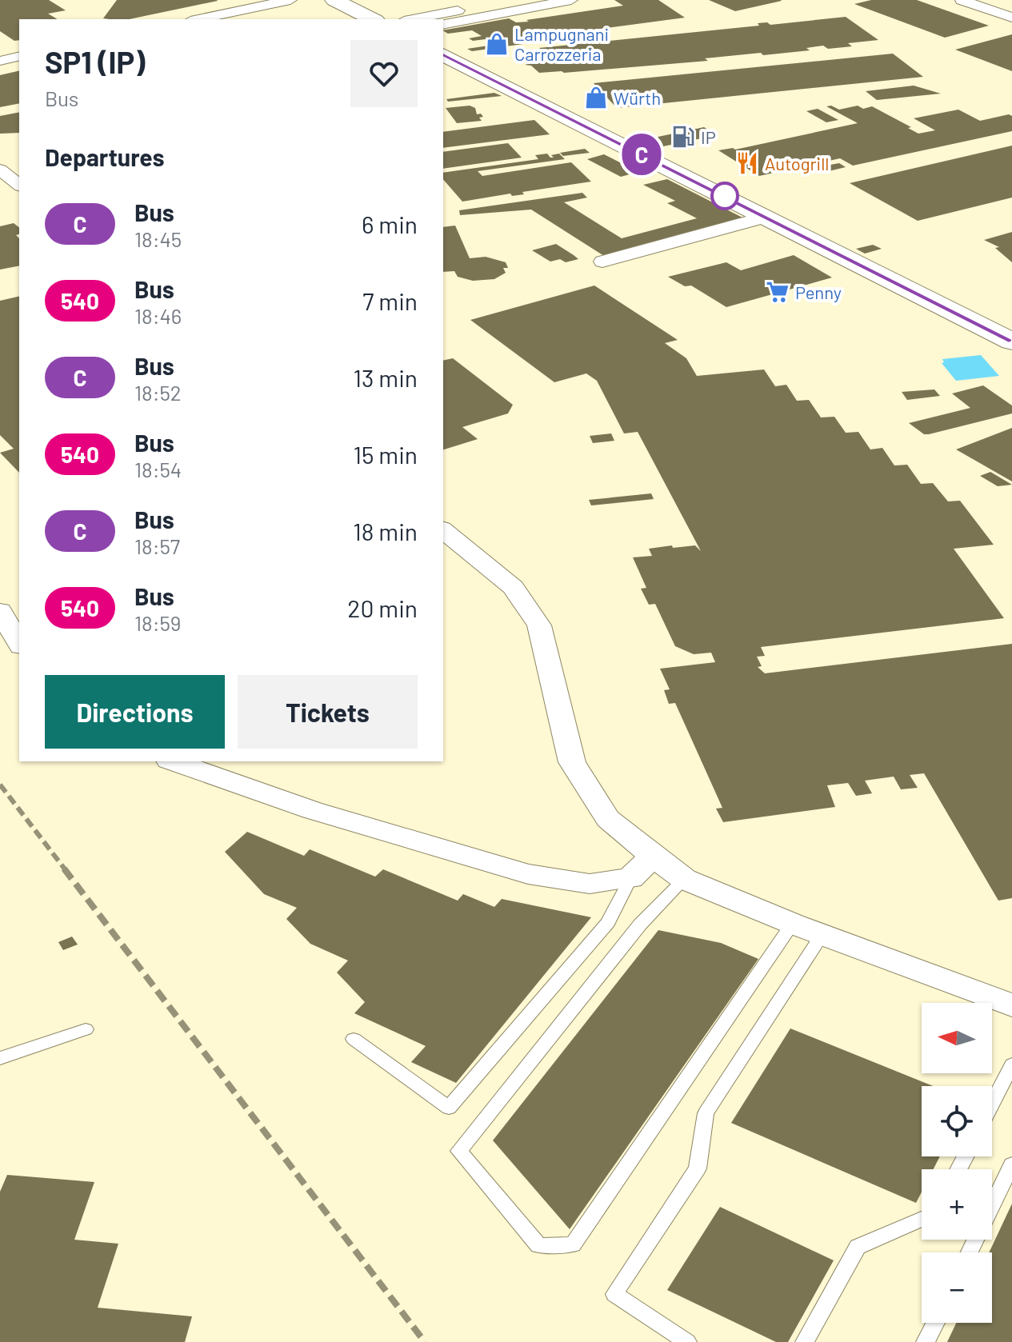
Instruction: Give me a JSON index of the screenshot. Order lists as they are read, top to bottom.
{
  "places": {
    "shop": ["Lampugnani Carrozzeria", "Würth"],
    "fuel station": ["IP"],
    "restaurant": ["Autogrill"],
    "supermarket": ["Penny"]
  },
  "lines": ["bus line C"],
  "north": "left",
  "page": {
    "on_map": "C",
    "heading": [
      ["SP1 (IP)", "Bus"],
      "Departures"
    ],
    "list": [
      {
        "mark": "C",
        "name": "Bus",
        "note": "18:45",
        "value": "6 min"
      },
      {
        "mark": "540",
        "name": "Bus",
        "note": "18:46",
        "value": "7 min"
      },
      {
        "mark": "C",
        "name": "Bus",
        "note": "18:52",
        "value": "13 min"
      },
      {
        "mark": "540",
        "name": "Bus",
        "note": "18:54",
        "value": "15 min"
      },
      {
        "mark": "C",
        "name": "Bus",
        "note": "18:57",
        "value": "18 min"
      },
      {
        "mark": "540",
        "name": "Bus",
        "note": "18:59",
        "value": "20 min"
      }
    ],
    "buttons": ["Directions", "Tickets"],
    "map_buttons": ["+", "−"]
  }
}
